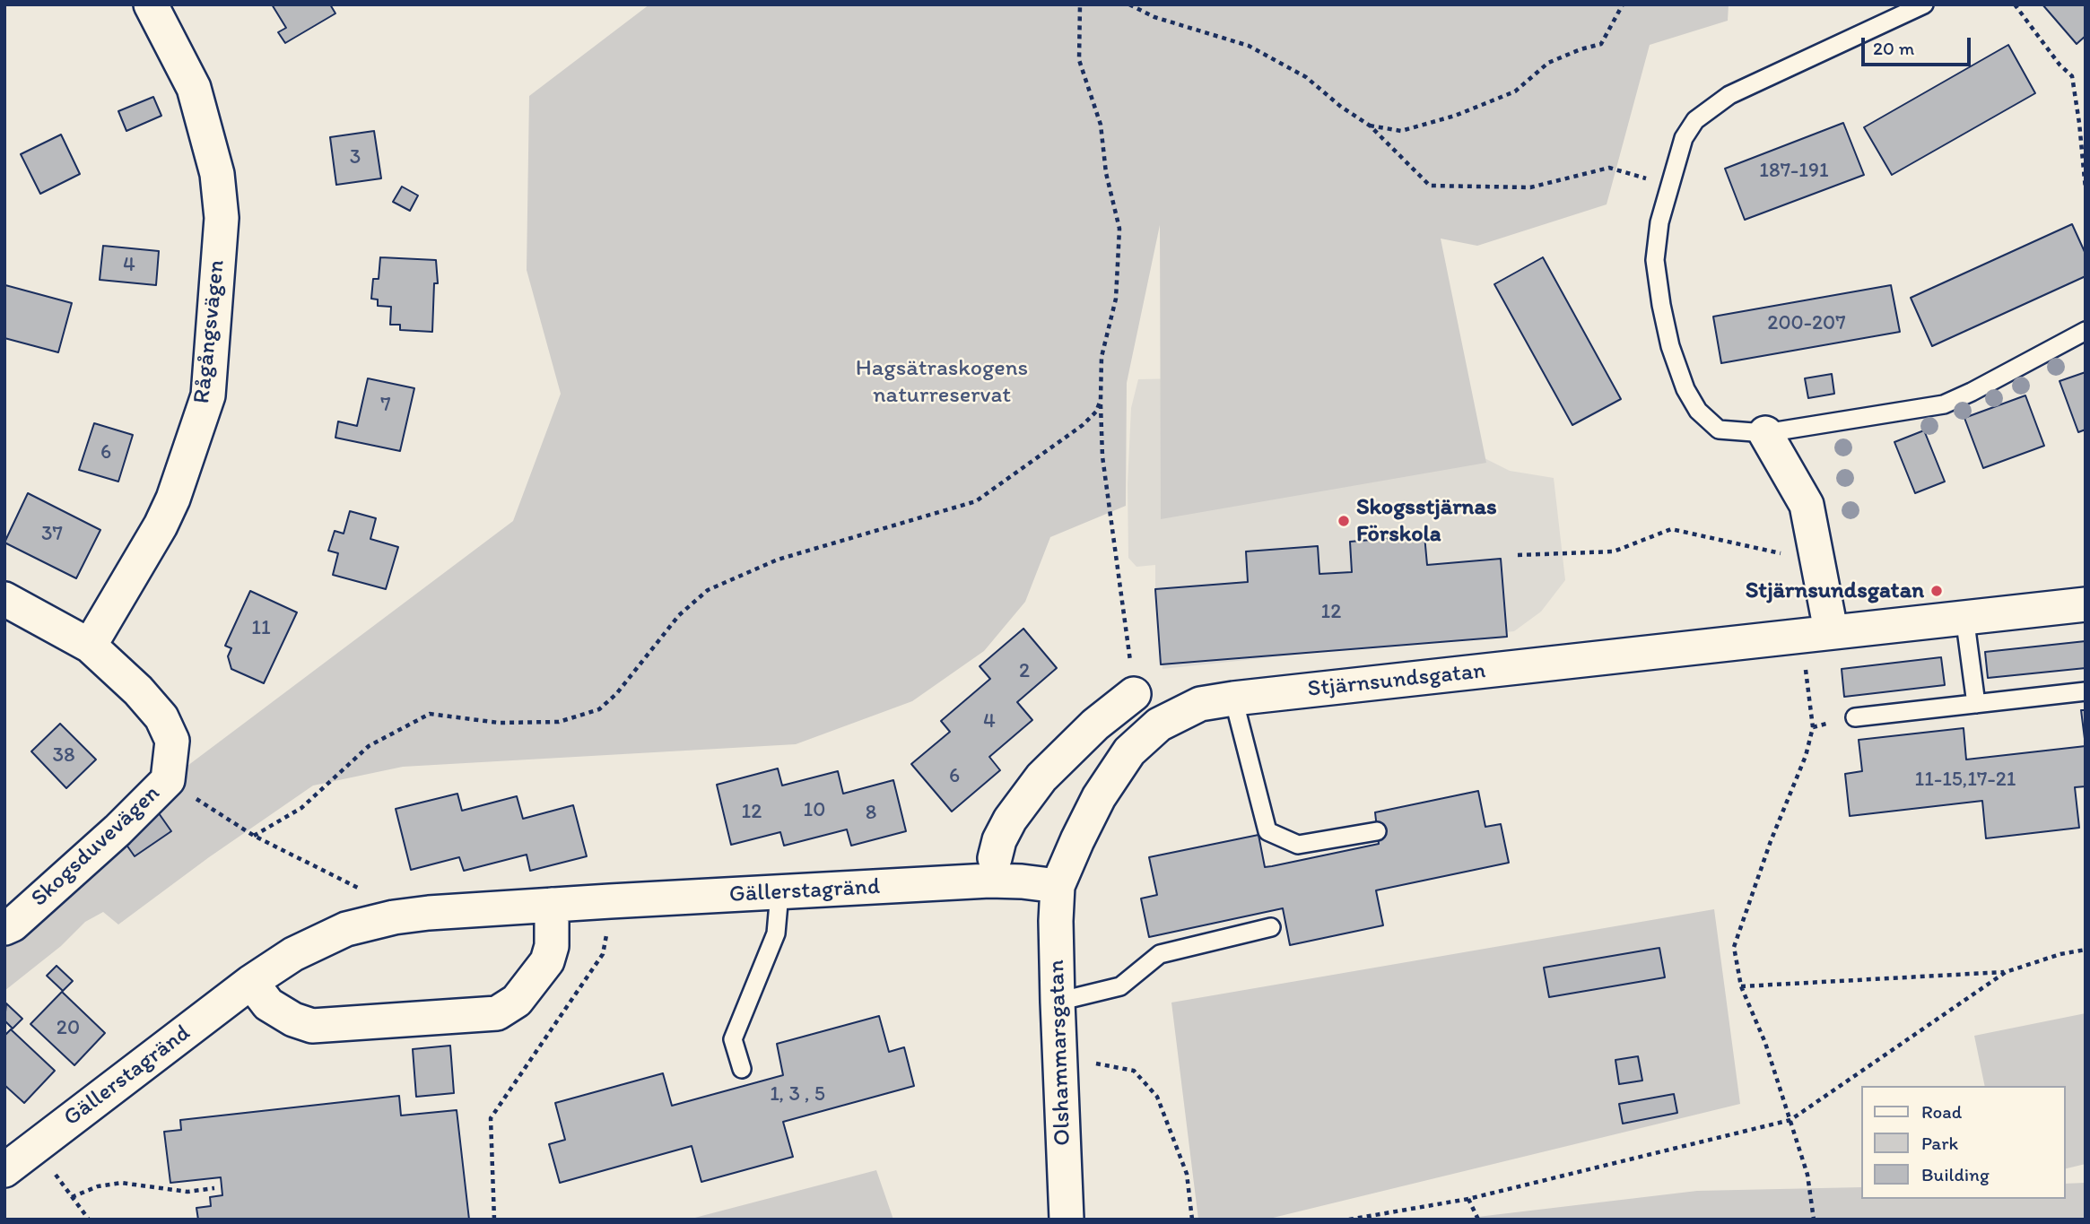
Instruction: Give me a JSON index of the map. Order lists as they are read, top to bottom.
{
  "streets": {
    "street": [
      "Rågångsvägen",
      "Stjärnsundsgatan",
      "Skogsduvevägen",
      "Gällerstagränd",
      "Olshammarsgatan"
    ]
  },
  "crossings": [
    ["Rågångsvägen", "Skogsduvevägen"],
    ["Stjärnsundsgatan", "Gällerstagränd"],
    ["Stjärnsundsgatan", "Olshammarsgatan"],
    ["Gällerstagränd", "Olshammarsgatan"]
  ],
  "parks": ["Hagsätraskogens naturreservat"],
  "places": ["Skogsstjärnas Förskola", "Stjärnsundsgatan"],
  "house_numbers": [
    "3",
    "187-191",
    "4",
    "200-207",
    "7",
    "6",
    "37",
    "12",
    "11",
    "2",
    "4",
    "38",
    "6",
    "11-15,17-21",
    "10",
    "12",
    "8",
    "20",
    "1, 3 , 5"
  ],
  "legend": ["Road", "Park", "Building"],
  "scale_bar": "20 m"
}
